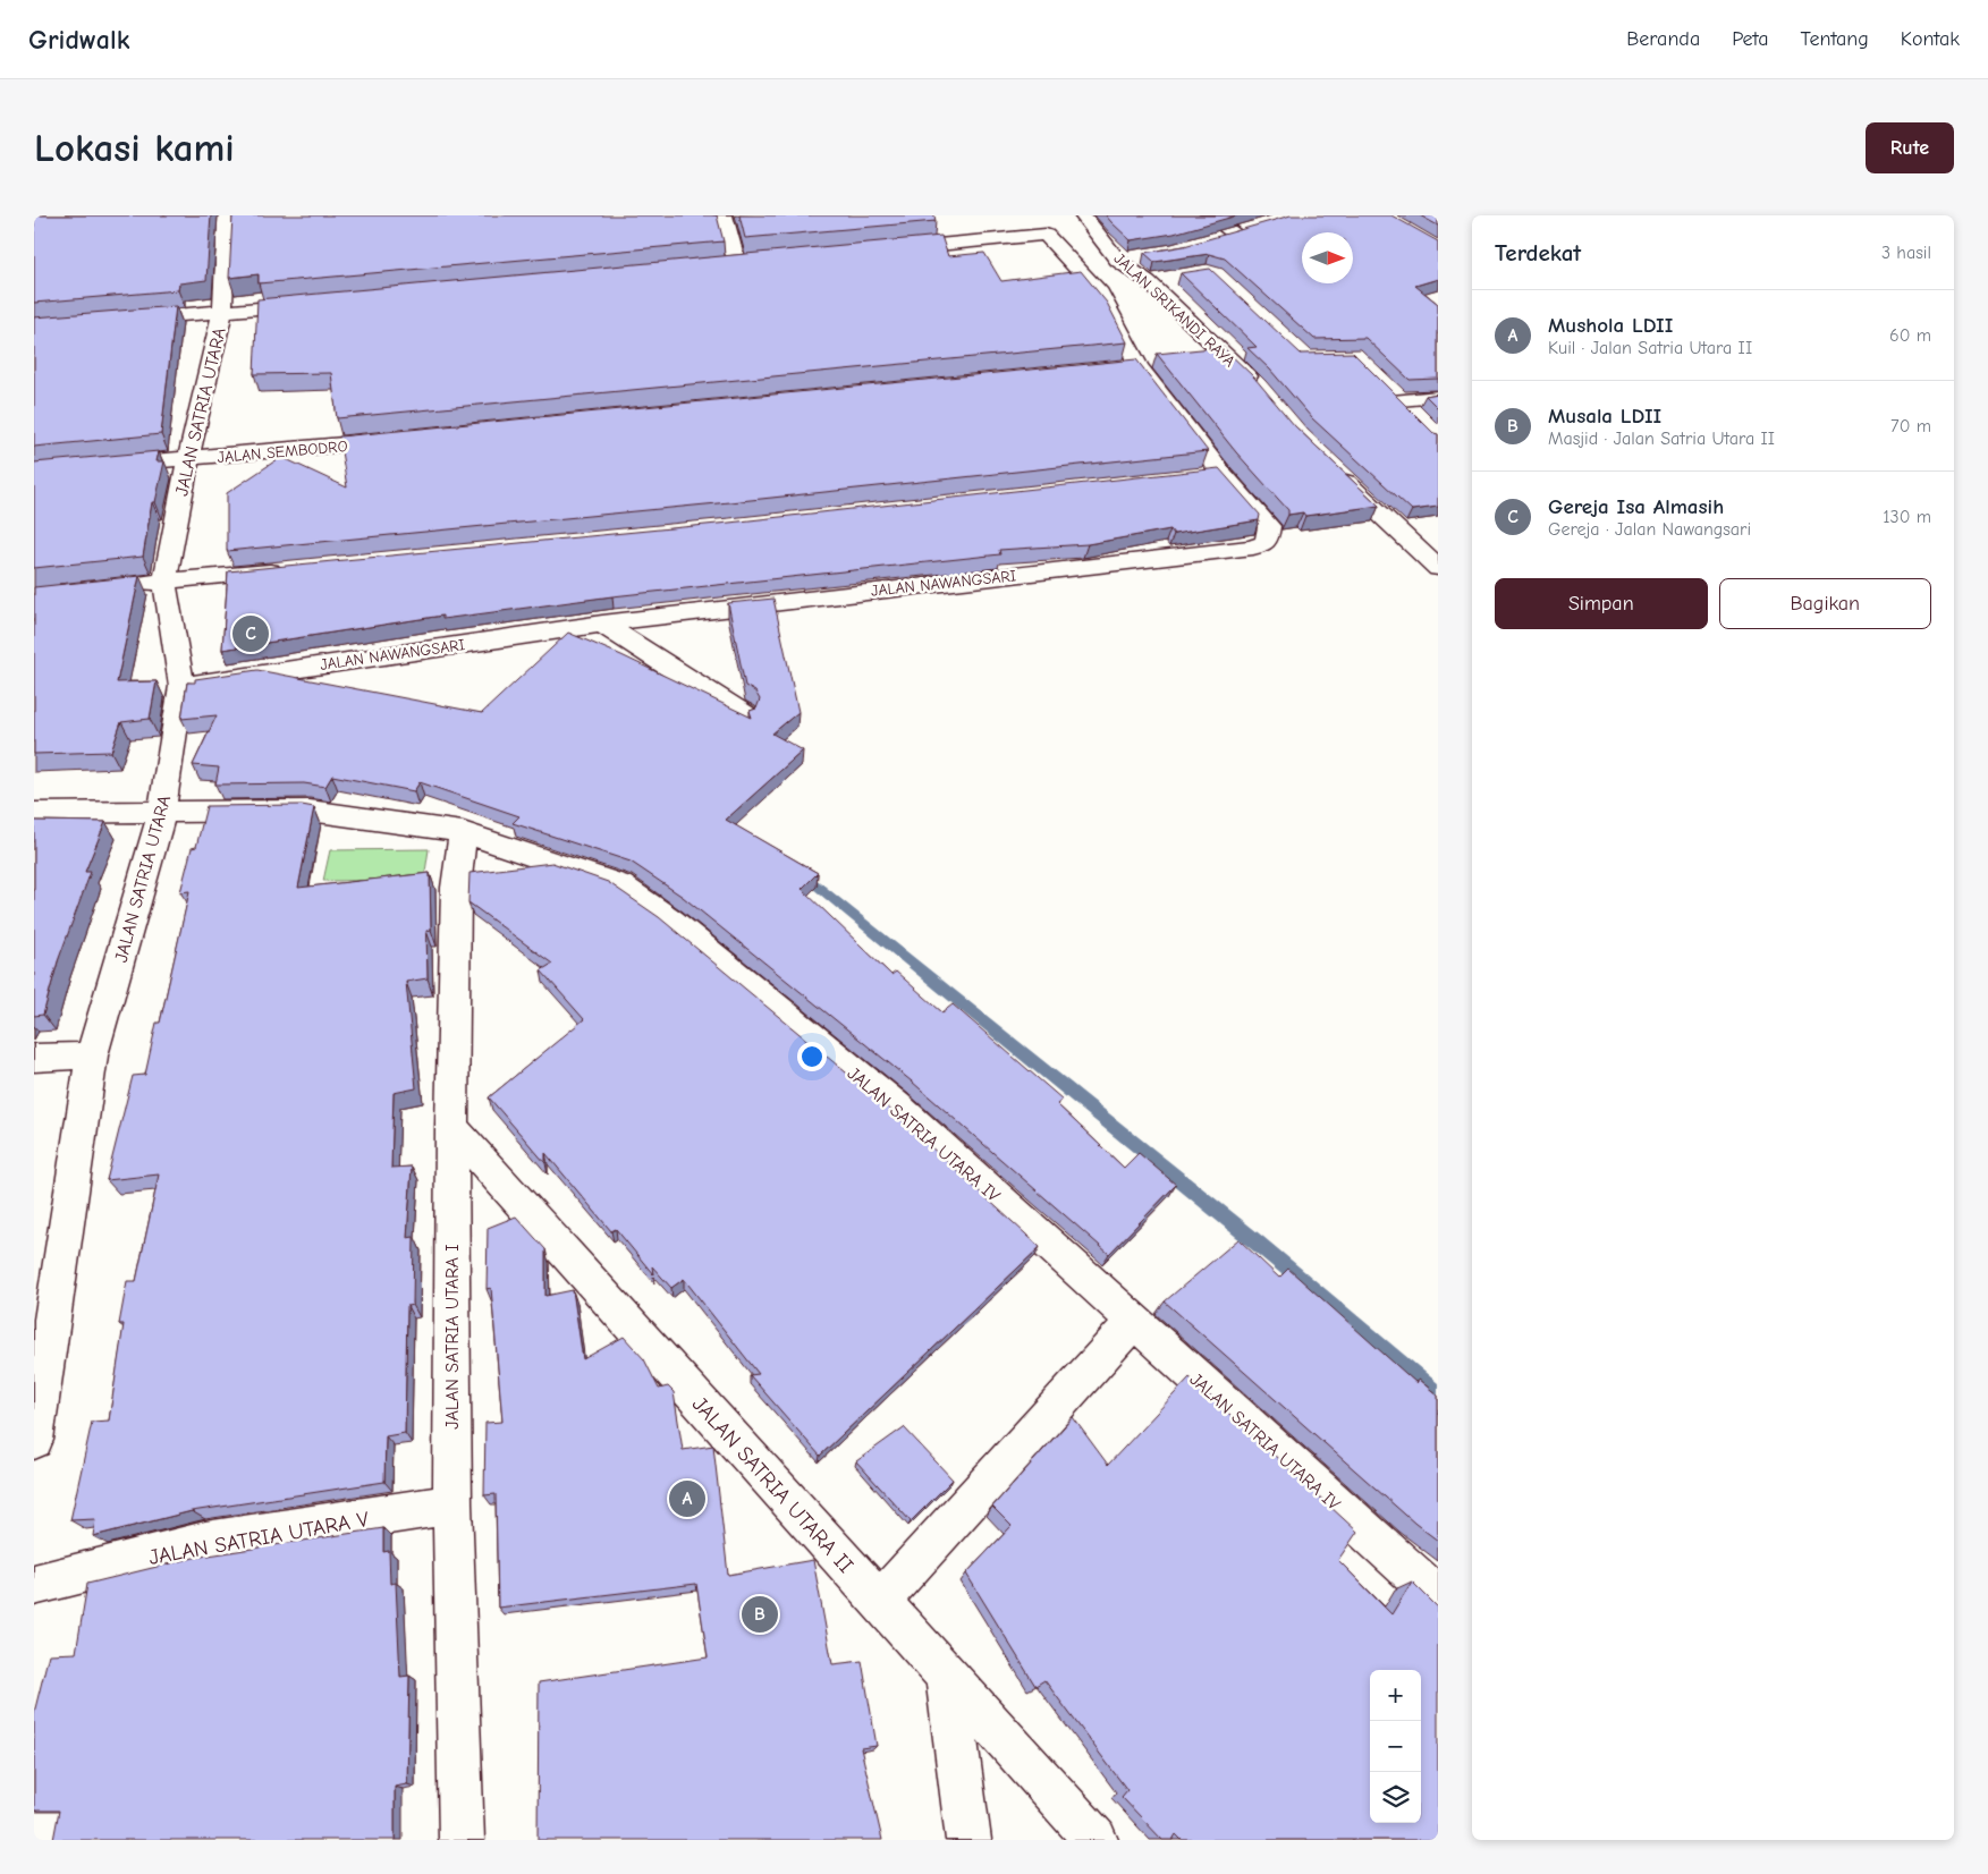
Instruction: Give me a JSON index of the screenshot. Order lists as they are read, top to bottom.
{
  "streets": {
    "street": [
      "JALAN SRIKANDI RAYA",
      "JALAN SATRIA UTARA",
      "JALAN SEMBODRO",
      "JALAN NAWANGSARI",
      "JALAN SATRIA UTARA IV",
      "JALAN SATRIA UTARA I",
      "JALAN SATRIA UTARA II",
      "JALAN SATRIA UTARA V"
    ]
  },
  "crossings": [
    ["JALAN SATRIA UTARA", "JALAN SEMBODRO"],
    ["JALAN SATRIA UTARA", "JALAN NAWANGSARI"],
    ["JALAN SATRIA UTARA", "JALAN SATRIA UTARA IV"],
    ["JALAN SATRIA UTARA IV", "JALAN SATRIA UTARA I"],
    ["JALAN SATRIA UTARA I", "JALAN SATRIA UTARA II"],
    ["JALAN SATRIA UTARA I", "JALAN SATRIA UTARA V"]
  ],
  "north": "right",
  "page": {
    "header": "Gridwalk",
    "nav": [
      "Beranda",
      "Peta",
      "Tentang",
      "Kontak"
    ],
    "buttons": [
      "Rute",
      ["Simpan", "Bagikan"]
    ],
    "title": "Lokasi kami",
    "heading": ["Terdekat", "3 hasil"],
    "list": [
      {
        "mark": "A",
        "name": "Mushola LDII",
        "note": "Kuil · Jalan Satria Utara II",
        "value": "60 m"
      },
      {
        "mark": "B",
        "name": "Musala LDII",
        "note": "Masjid · Jalan Satria Utara II",
        "value": "70 m"
      },
      {
        "mark": "C",
        "name": "Gereja Isa Almasih",
        "note": "Gereja · Jalan Nawangsari",
        "value": "130 m"
      }
    ],
    "pins": ["C", "A", "B"],
    "map_buttons": ["+", "−"]
  }
}
